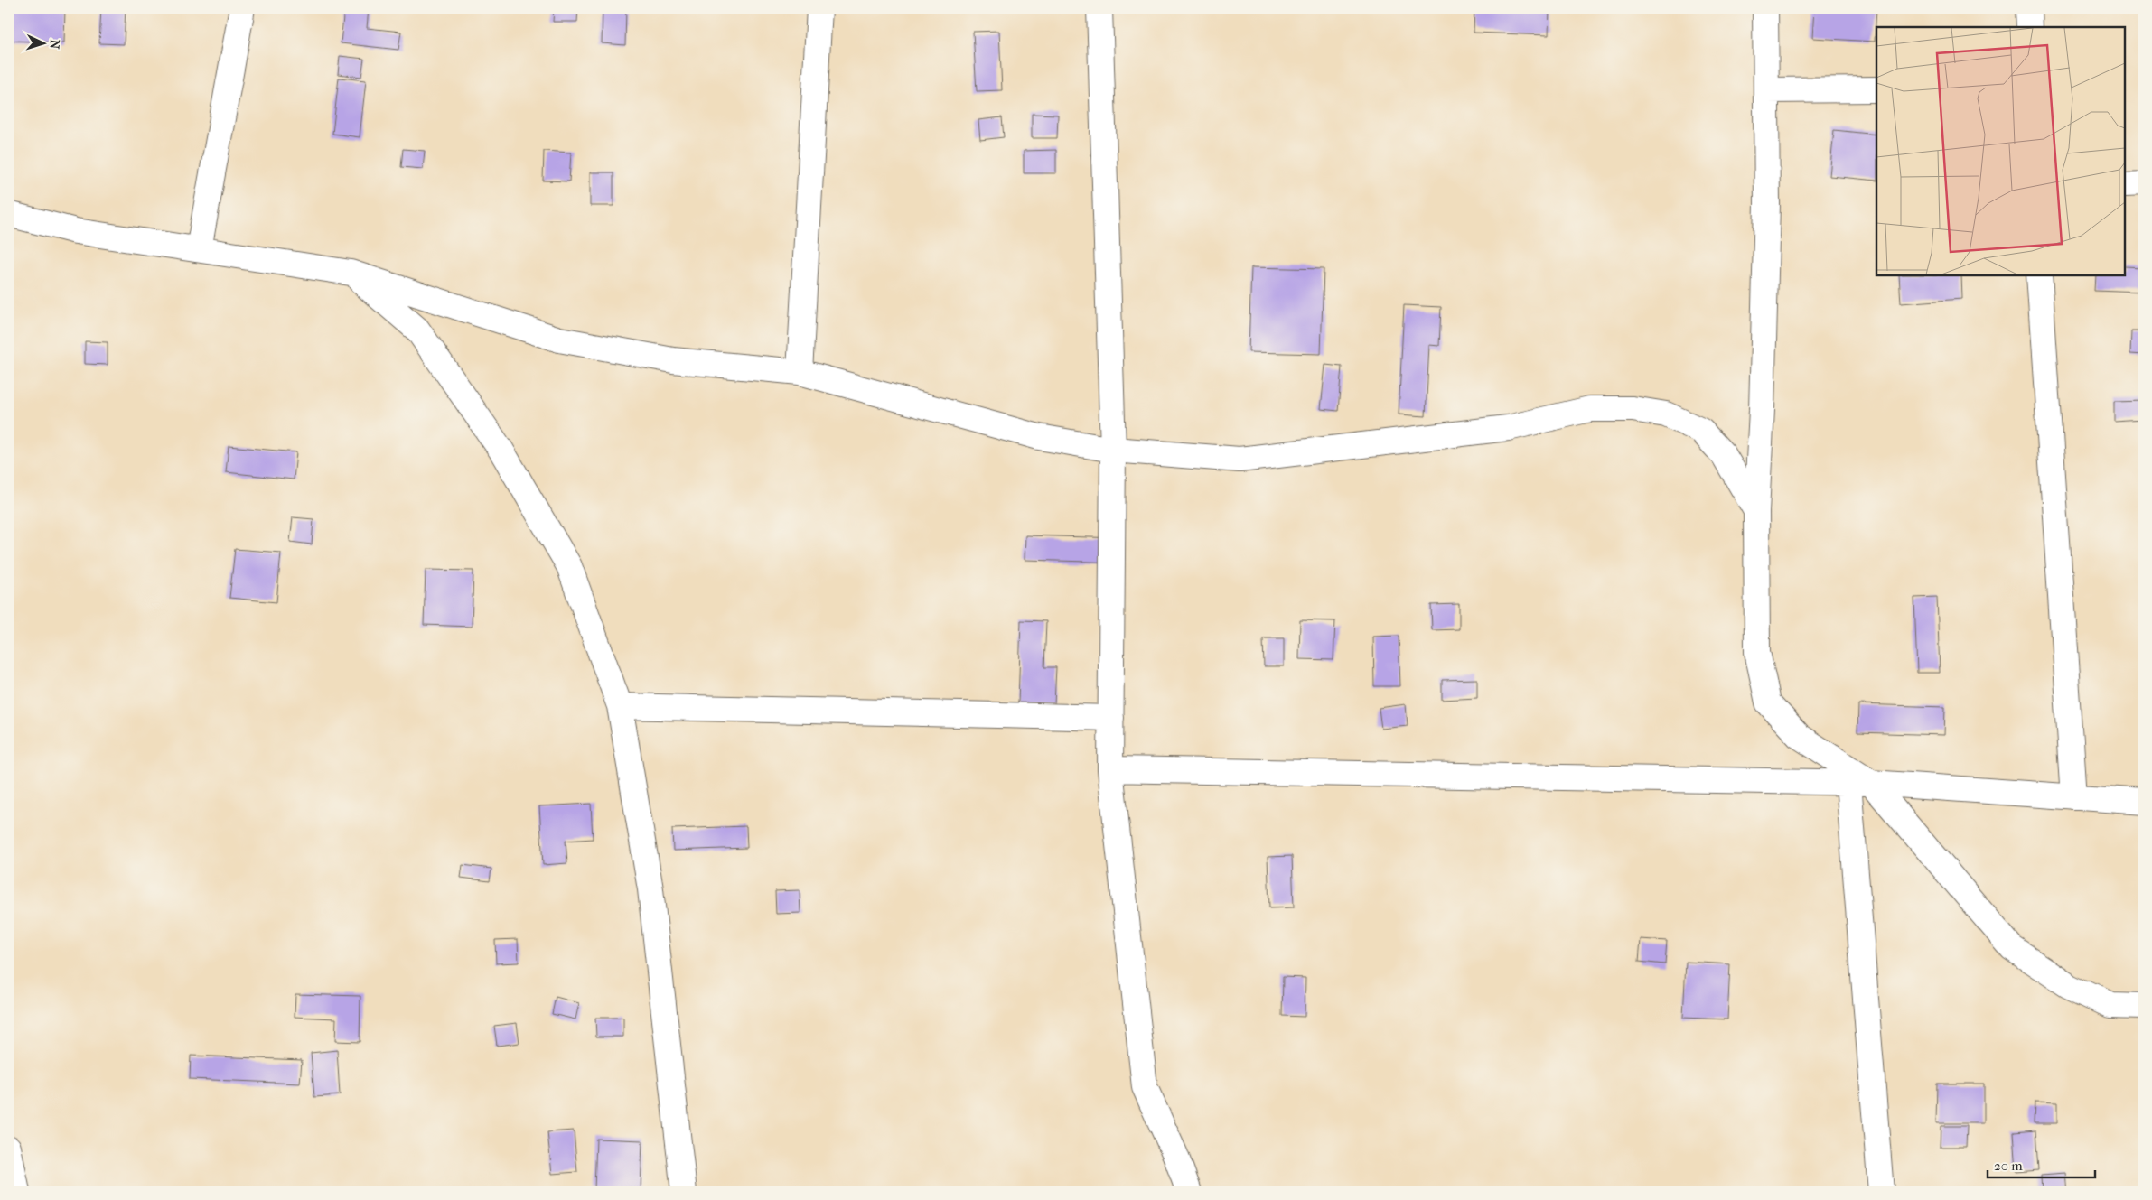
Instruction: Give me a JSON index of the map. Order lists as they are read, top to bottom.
{
  "scale_bar": "20 m",
  "north": "right"
}
